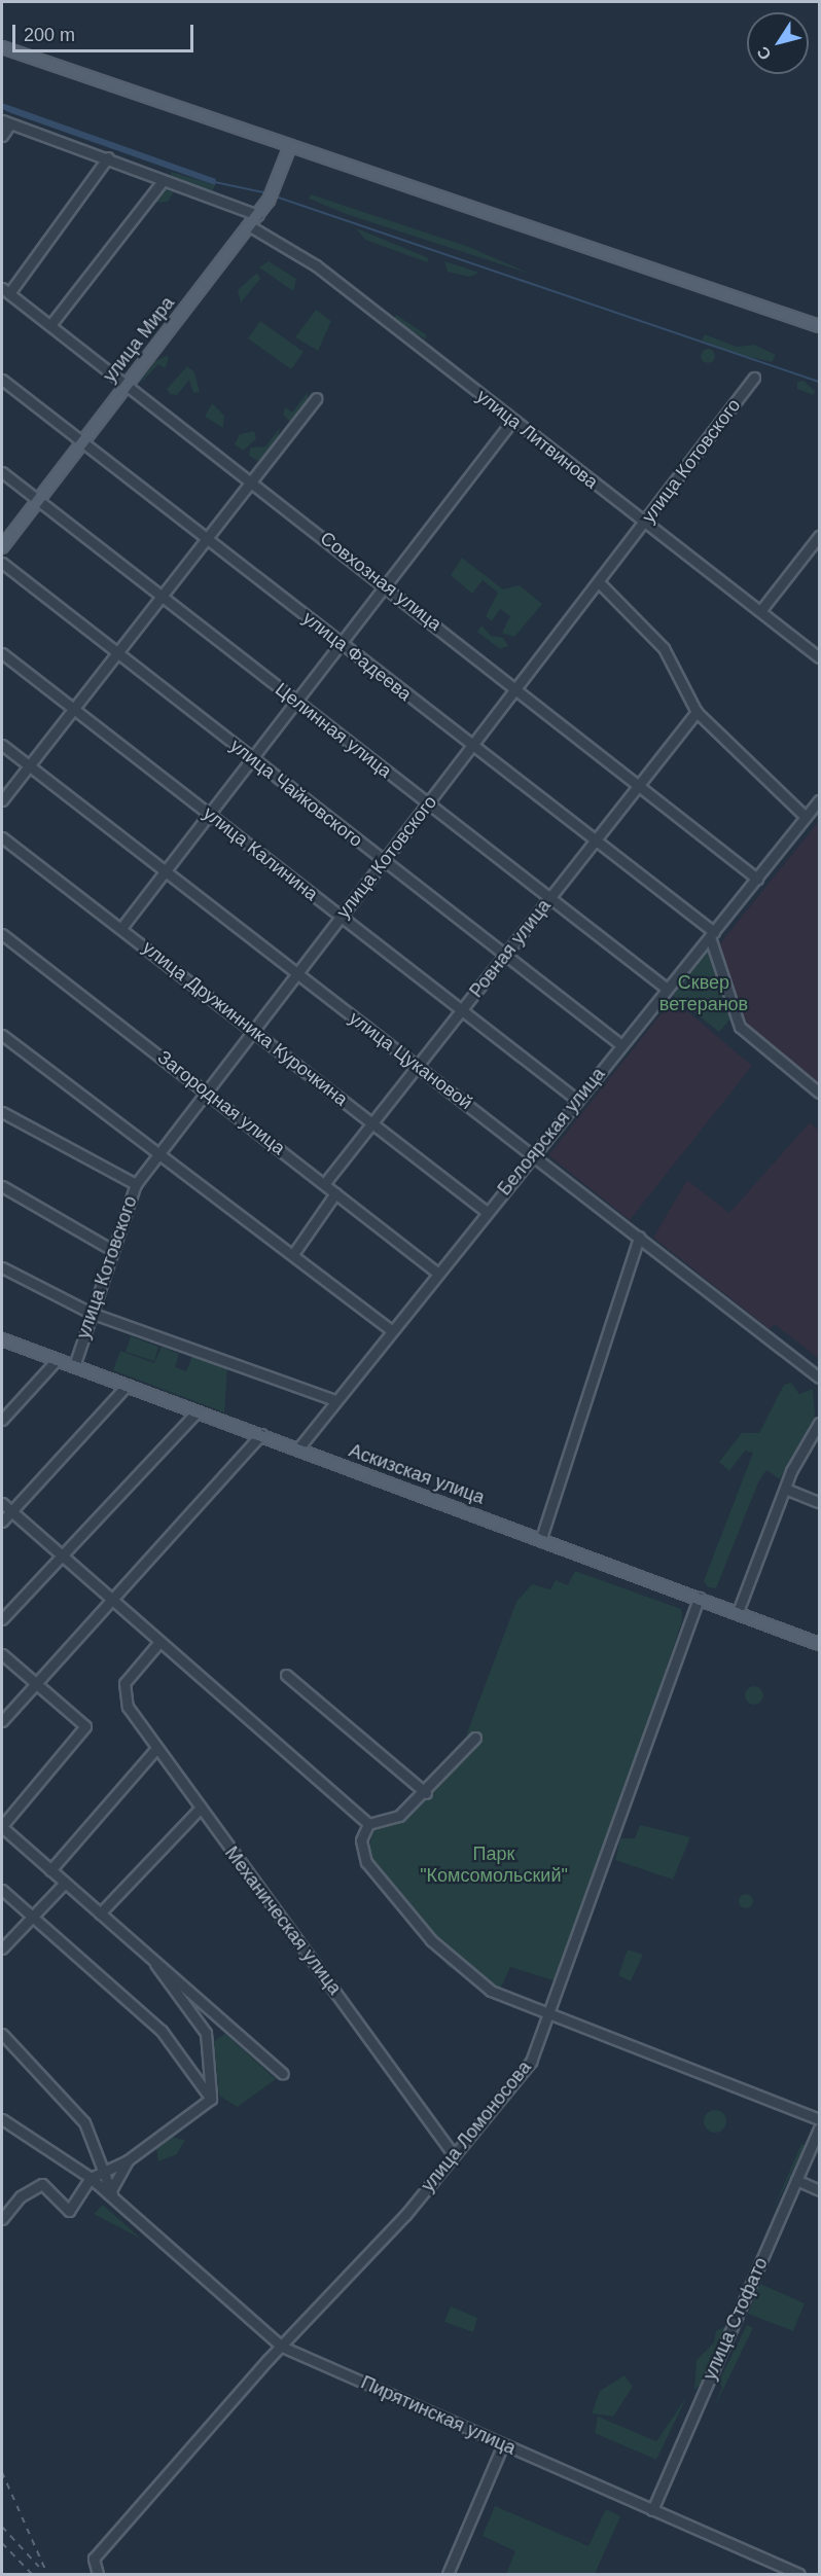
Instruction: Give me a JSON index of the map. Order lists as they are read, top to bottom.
{
  "streets": {
    "main road": ["улица Мира", "Аскизская улица"],
    "street": [
      "улица Литвинова",
      "улица Котовского",
      "Совхозная улица",
      "улица Фадеева",
      "Целинная улица",
      "улица Чайковского",
      "улица Калинина",
      "Ровная улица",
      "улица Дружинника Курочкина",
      "улица Цукановой",
      "Загородная улица",
      "Белоярская улица",
      "Механическая улица",
      "улица Ломоносова",
      "улица Стофато",
      "Пирятинская улица"
    ]
  },
  "crossings": [
    ["улица Мира", "улица Литвинова"],
    ["улица Мира", "Совхозная улица"],
    ["улица Мира", "улица Фадеева"],
    ["улица Мира", "Целинная улица"],
    ["улица Литвинова", "улица Котовского"],
    ["улица Котовского", "Совхозная улица"],
    ["улица Котовского", "улица Фадеева"],
    ["улица Котовского", "Целинная улица"],
    ["улица Котовского", "улица Чайковского"],
    ["улица Котовского", "улица Калинина"],
    ["улица Котовского", "улица Дружинника Курочкина"],
    ["улица Котовского", "улица Цукановой"],
    ["улица Котовского", "Загородная улица"],
    ["улица Котовского", "Аскизская улица"],
    ["Совхозная улица", "Ровная улица"],
    ["Совхозная улица", "Белоярская улица"],
    ["улица Фадеева", "Ровная улица"],
    ["улица Фадеева", "Белоярская улица"],
    ["Целинная улица", "Ровная улица"],
    ["Целинная улица", "Белоярская улица"],
    ["улица Чайковского", "Ровная улица"],
    ["улица Чайковского", "Белоярская улица"],
    ["улица Калинина", "Ровная улица"],
    ["улица Калинина", "Белоярская улица"],
    ["Ровная улица", "улица Дружинника Курочкина"],
    ["Ровная улица", "улица Цукановой"],
    ["Ровная улица", "Загородная улица"],
    ["улица Дружинника Курочкина", "Белоярская улица"],
    ["улица Цукановой", "Белоярская улица"],
    ["Загородная улица", "Белоярская улица"],
    ["Белоярская улица", "Аскизская улица"],
    ["Аскизская улица", "улица Ломоносова"],
    ["Механическая улица", "улица Ломоносова"],
    ["улица Ломоносова", "Пирятинская улица"],
    ["улица Стофато", "Пирятинская улица"]
  ],
  "parks": ["Сквер ветеранов", "Парк \"Комсомольский\""],
  "scale_bar": "200 m",
  "north": "bottom left"
}
